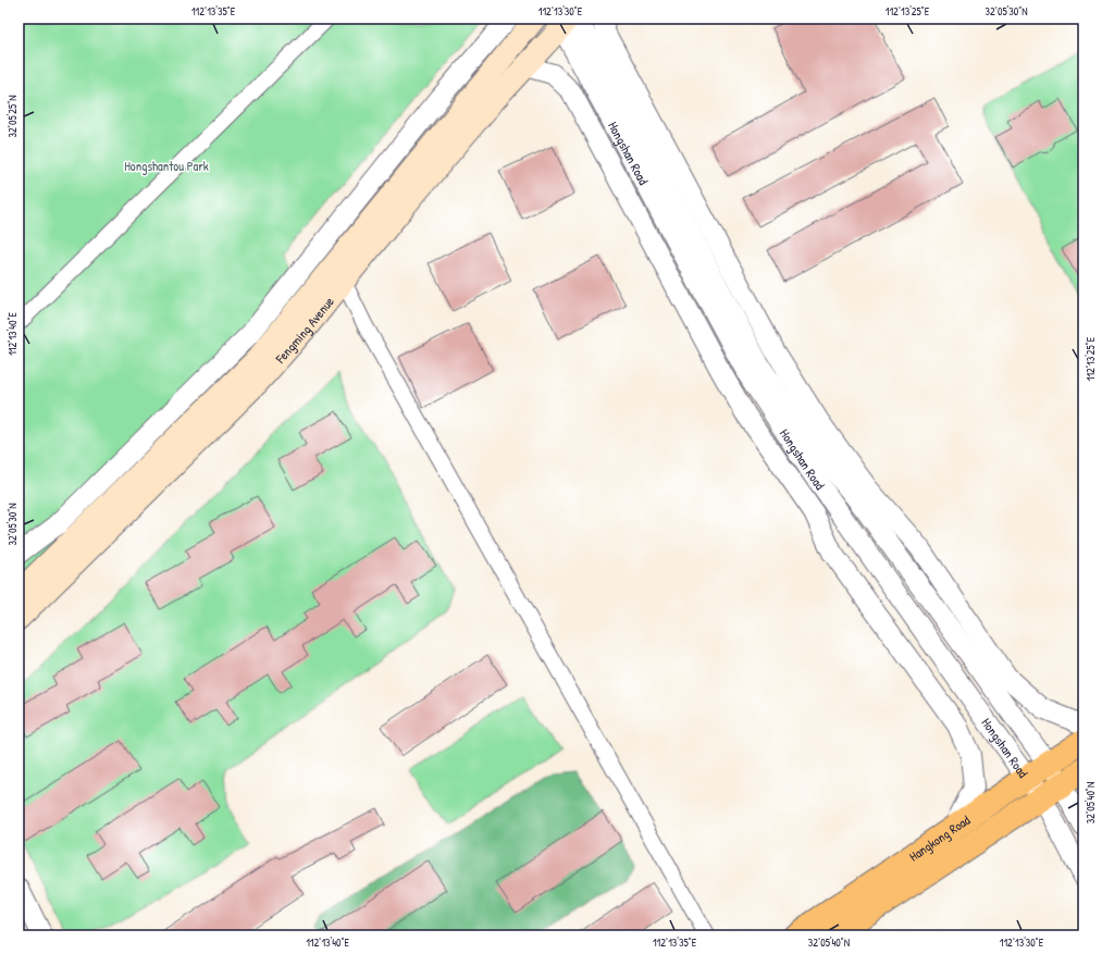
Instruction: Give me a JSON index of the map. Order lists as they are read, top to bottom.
{
  "streets": {
    "main road": ["Fengming Avenue", "Hangkong Road"],
    "street": ["Hongshan Road"]
  },
  "crossings": [
    ["Hongshan Road", "Fengming Avenue"],
    ["Hongshan Road", "Hangkong Road"]
  ],
  "parks": ["Hongshantou Park"],
  "coordinates": [
    "112°13'35\"E",
    "112°13'30\"E",
    "112°13'25\"E",
    "32°05'30\"N",
    "32°05'25\"N",
    "112°13'40\"E",
    "32°05'40\"N"
  ]
}
